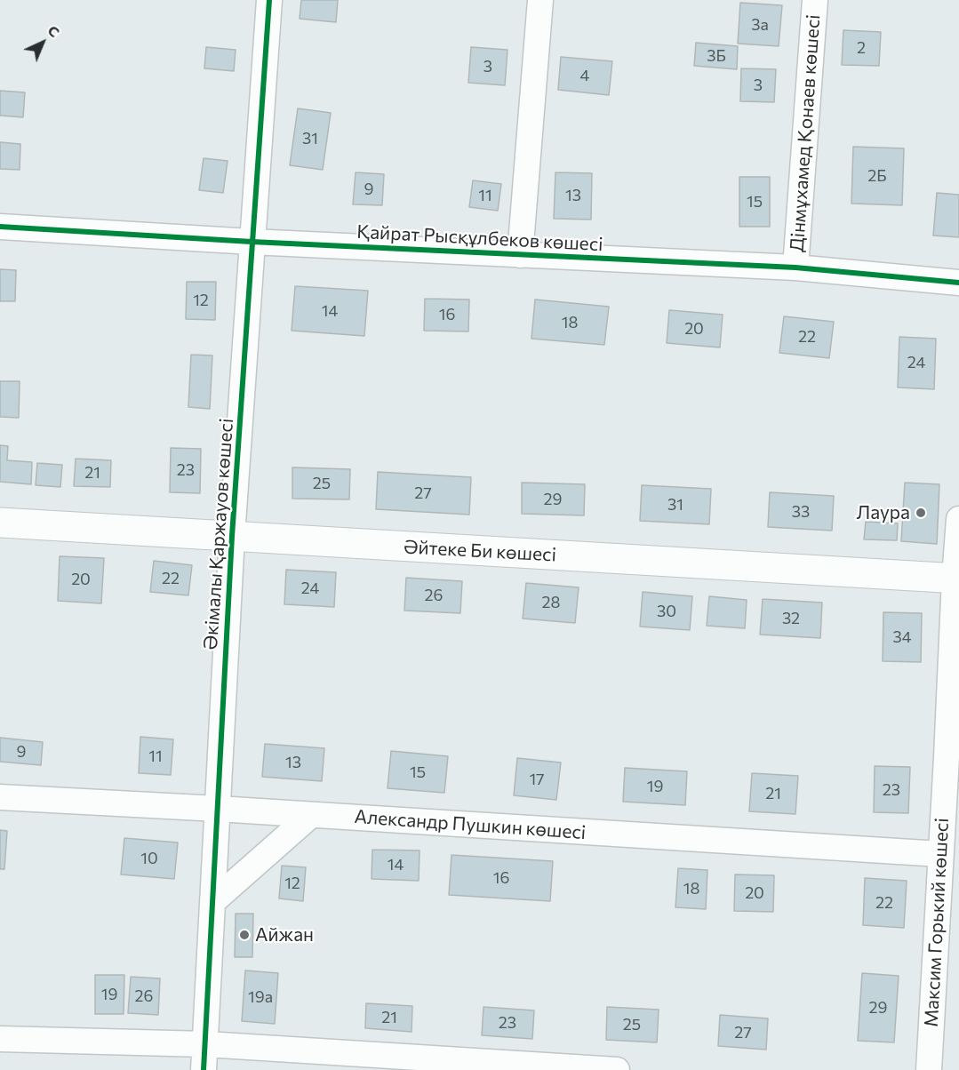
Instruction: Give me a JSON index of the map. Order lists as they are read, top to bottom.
{
  "streets": {
    "main road": ["Әйтеке Би көшесі"],
    "street": [
      "Дінмұхамед Қонаев көшесі",
      "Қайрат Рысқұлбеков көшесі",
      "Әкімалы Қаржауов көшесі",
      "Александр Пушкин көшесі",
      "Максим Горький көшесі"
    ]
  },
  "crossings": [
    ["Дінмұхамед Қонаев көшесі", "Қайрат Рысқұлбеков көшесі"],
    ["Қайрат Рысқұлбеков көшесі", "Әкімалы Қаржауов көшесі"],
    ["Әкімалы Қаржауов көшесі", "Әйтеке Би көшесі"],
    ["Әкімалы Қаржауов көшесі", "Александр Пушкин көшесі"],
    ["Әйтеке Би көшесі", "Максим Горький көшесі"],
    ["Александр Пушкин көшесі", "Максим Горький көшесі"]
  ],
  "places": ["Лаура", "Айжан"],
  "house_numbers": [
    "3а",
    "2",
    "3Б",
    "3",
    "4",
    "3",
    "31",
    "2Б",
    "9",
    "11",
    "13",
    "15",
    "12",
    "14",
    "16",
    "18",
    "20",
    "22",
    "24",
    "23",
    "21",
    "25",
    "27",
    "29",
    "31",
    "33",
    "22",
    "20",
    "24",
    "26",
    "28",
    "30",
    "32",
    "34",
    "9",
    "11",
    "13",
    "15",
    "17",
    "19",
    "23",
    "21",
    "10",
    "14",
    "16",
    "12",
    "18",
    "20",
    "22",
    "19",
    "26",
    "19а",
    "29",
    "21",
    "23",
    "25",
    "27"
  ],
  "north": "top right"
}
